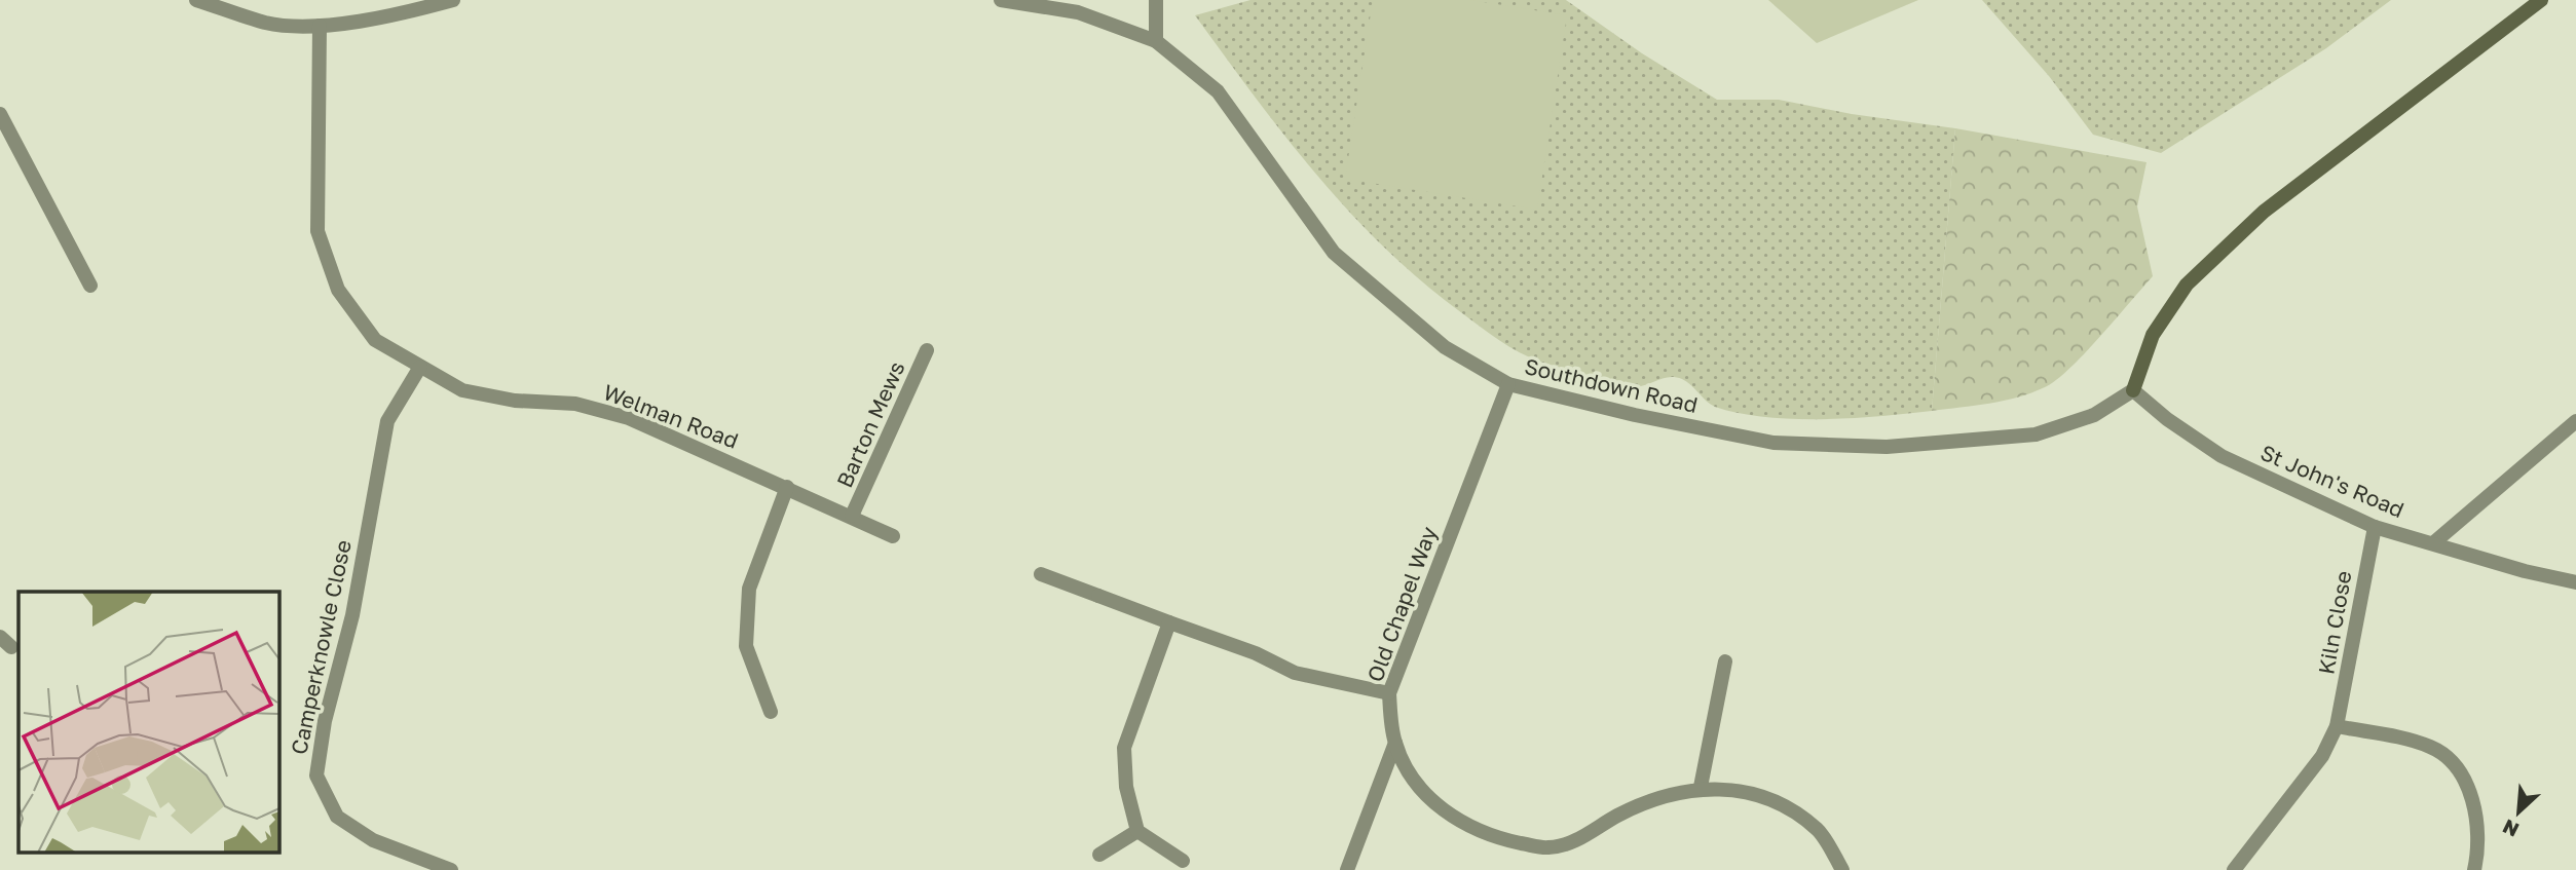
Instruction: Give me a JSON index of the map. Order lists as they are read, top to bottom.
{
  "streets": {
    "street": [
      "Southdown Road",
      "Welman Road",
      "Barton Mews",
      "St John's Road",
      "Old Chapel Way",
      "Kiln Close",
      "Camperknowle Close"
    ]
  },
  "crossings": [
    ["Southdown Road", "St John's Road"],
    ["Southdown Road", "Old Chapel Way"],
    ["Welman Road", "Barton Mews"],
    ["Welman Road", "Camperknowle Close"],
    ["St John's Road", "Kiln Close"]
  ],
  "north": "bottom left"
}
